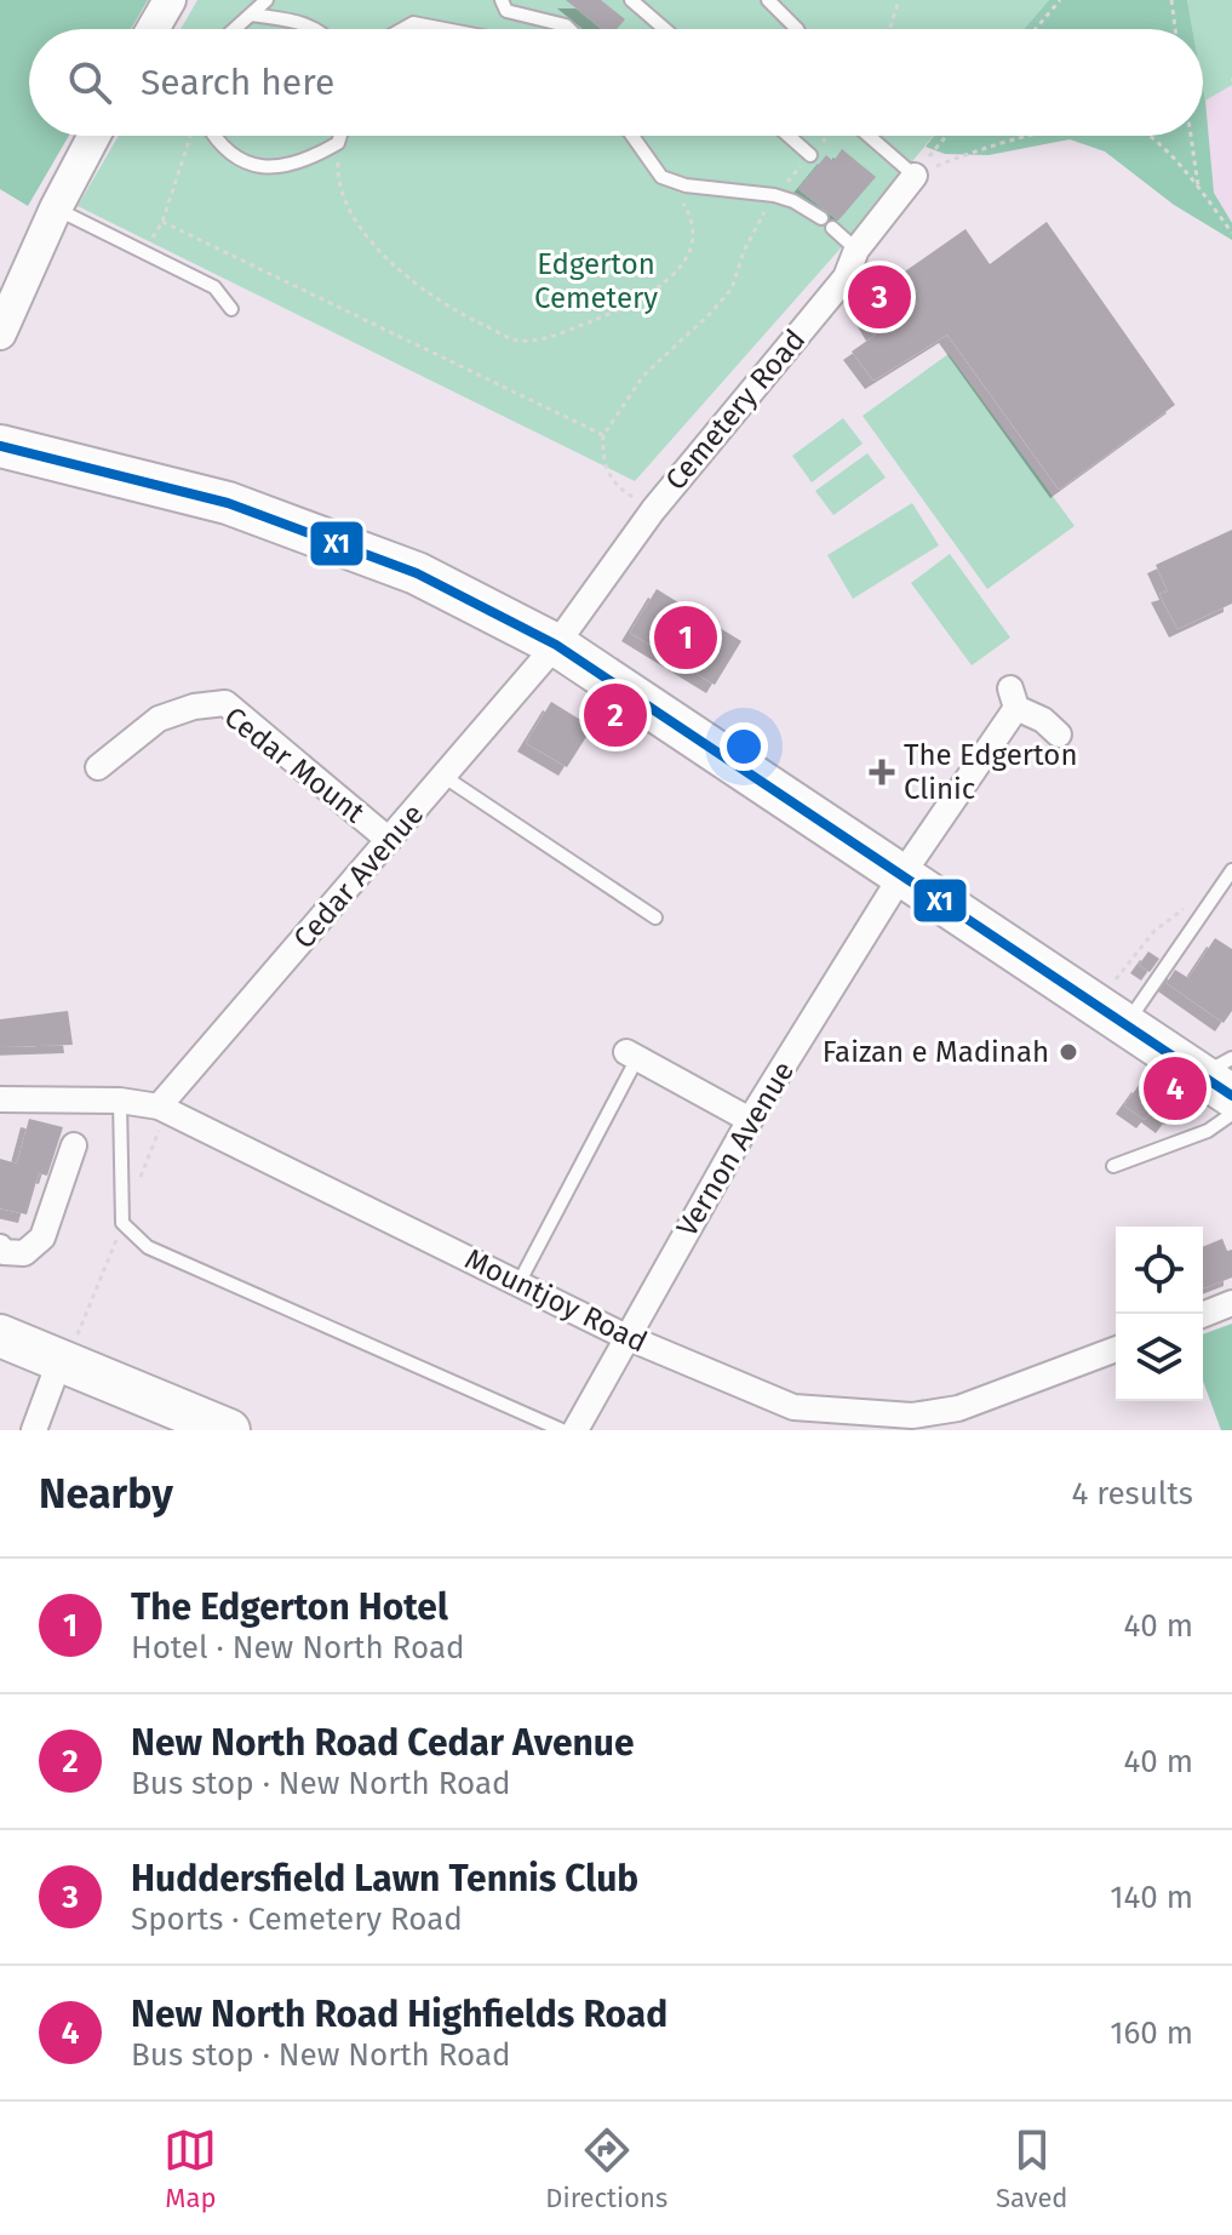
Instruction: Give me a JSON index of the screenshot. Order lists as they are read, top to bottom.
{
  "streets": {
    "street": [
      "Cemetery Road",
      "Cedar Mount",
      "Cedar Avenue",
      "Vernon Avenue",
      "Mountjoy Road"
    ]
  },
  "crossings": [
    ["Cemetery Road", "Cedar Avenue"],
    ["Cedar Mount", "Cedar Avenue"],
    ["Cedar Avenue", "Mountjoy Road"],
    ["Vernon Avenue", "Mountjoy Road"]
  ],
  "parks": ["Edgerton Cemetery"],
  "places": {
    "health": ["The Edgerton Clinic"],
    "other": ["Faizan e Madinah"]
  },
  "lines": ["transit line X1"],
  "page": {
    "search": "Search here",
    "pins": [
      "3",
      "1",
      "2",
      "4"
    ],
    "heading": ["Nearby", "4 results"],
    "list": [
      {
        "mark": "1",
        "name": "The Edgerton Hotel",
        "note": "Hotel · New North Road",
        "value": "40 m"
      },
      {
        "mark": "2",
        "name": "New North Road Cedar Avenue",
        "note": "Bus stop · New North Road",
        "value": "40 m"
      },
      {
        "mark": "3",
        "name": "Huddersfield Lawn Tennis Club",
        "note": "Sports · Cemetery Road",
        "value": "140 m"
      },
      {
        "mark": "4",
        "name": "New North Road Highfields Road",
        "note": "Bus stop · New North Road",
        "value": "160 m"
      }
    ],
    "nav": ["Map", "Directions", "Saved"]
  }
}
